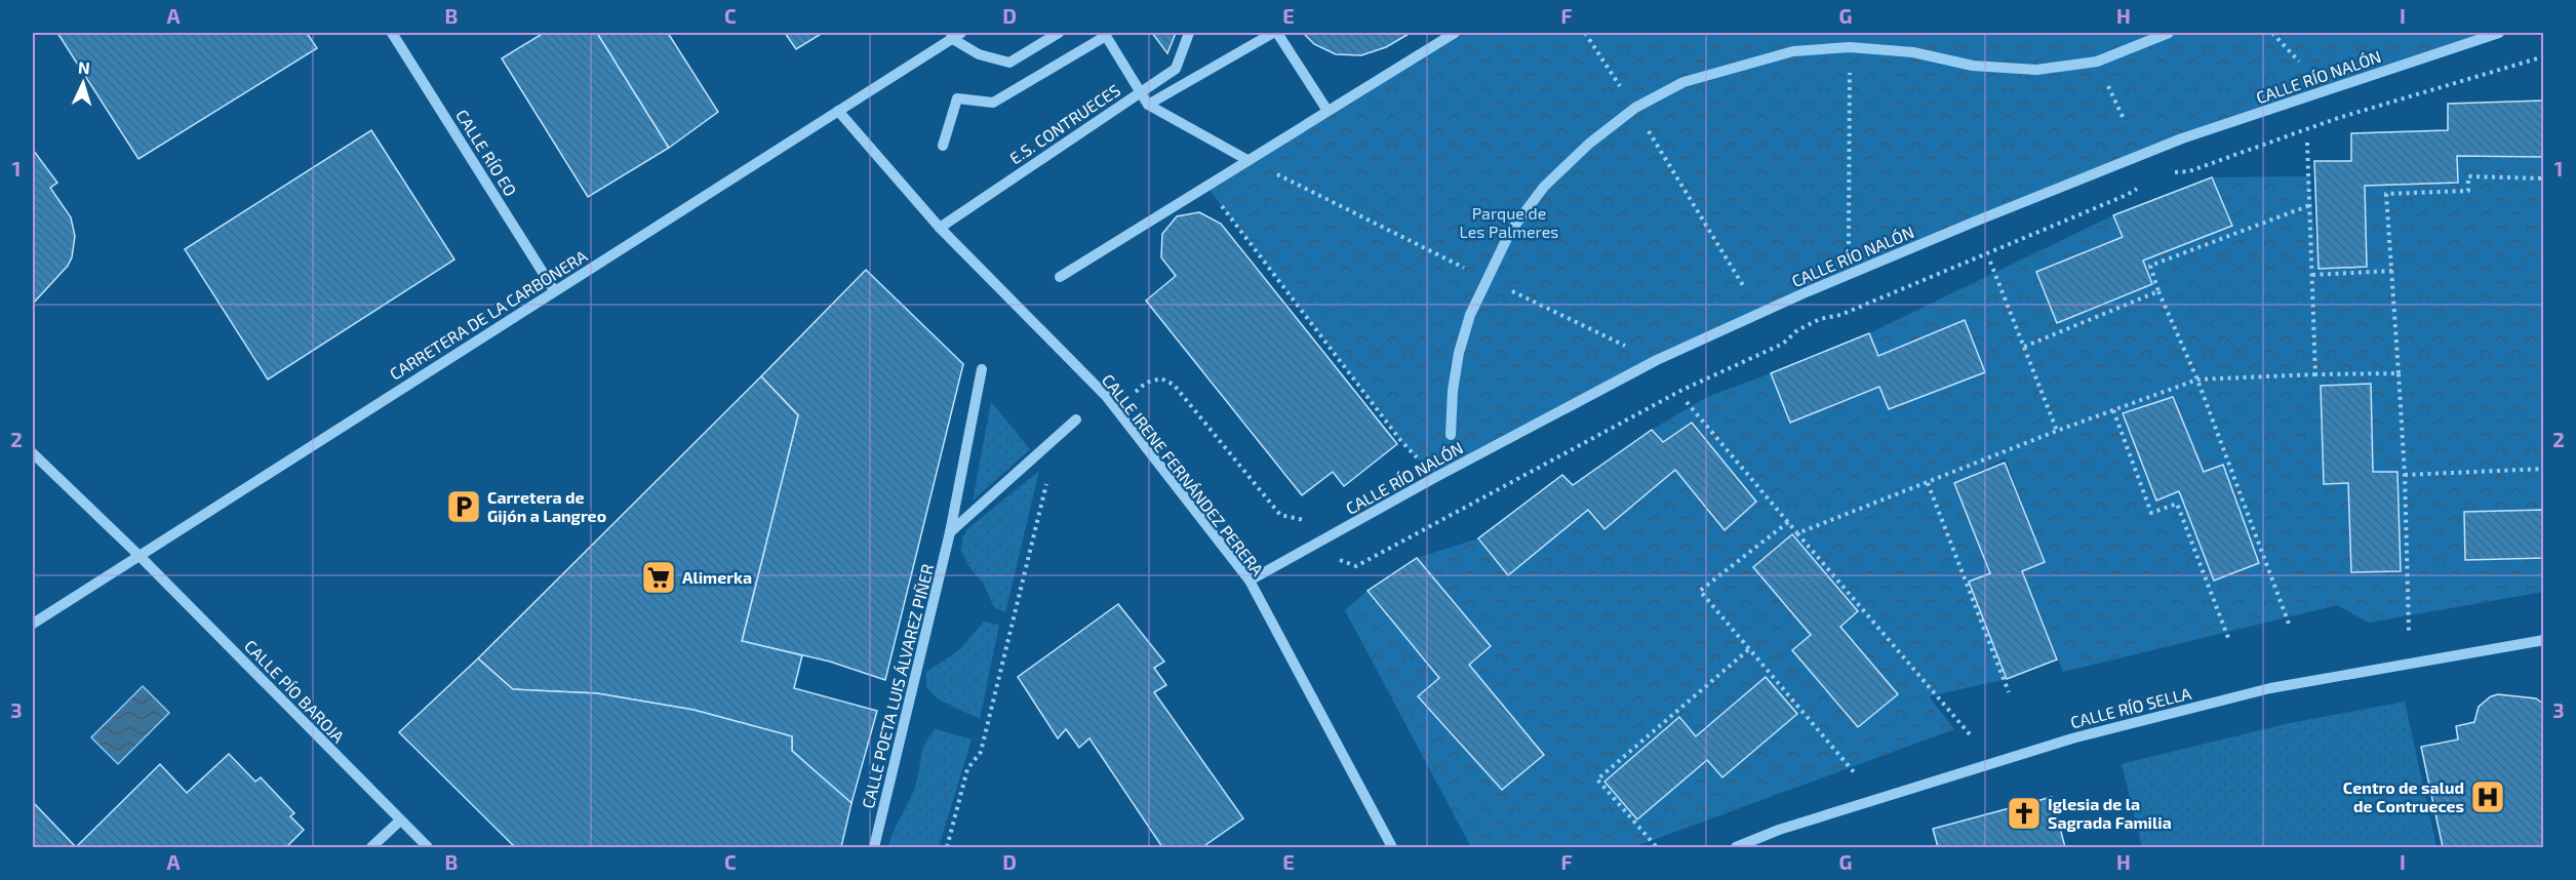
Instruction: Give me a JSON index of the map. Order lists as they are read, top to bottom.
{
  "streets": {
    "street": [
      "CALLE RÍO NALÓN",
      "E.S. CONTRUECES",
      "CALLE RÍO EO",
      "CARRETERA DE LA CARBONERA",
      "CALLE IRENE FERNÁNDEZ PERERA",
      "CALLE POETA LUIS ÁLVAREZ PIÑER",
      "CALLE PÍO BAROJA",
      "CALLE RÍO SELLA"
    ]
  },
  "crossings": [
    ["CALLE RÍO NALÓN", "CALLE IRENE FERNÁNDEZ PERERA"],
    ["E.S. CONTRUECES", "CALLE IRENE FERNÁNDEZ PERERA"],
    ["CALLE RÍO EO", "CARRETERA DE LA CARBONERA"],
    ["CARRETERA DE LA CARBONERA", "CALLE IRENE FERNÁNDEZ PERERA"],
    ["CARRETERA DE LA CARBONERA", "CALLE PÍO BAROJA"]
  ],
  "parks": ["Parque de Les Palmeres"],
  "places": {
    "parking": ["Carretera de Gijón a Langreo"],
    "supermarket": ["Alimerka"],
    "hospital": ["Centro de salud de Contrueces"],
    "church": ["Iglesia de la Sagrada Familia"]
  },
  "north": "top",
  "grid": {
    "columns": [
      "A",
      "B",
      "C",
      "D",
      "E",
      "F",
      "G",
      "H",
      "I"
    ],
    "rows": ["1", "2", "3"]
  }
}
